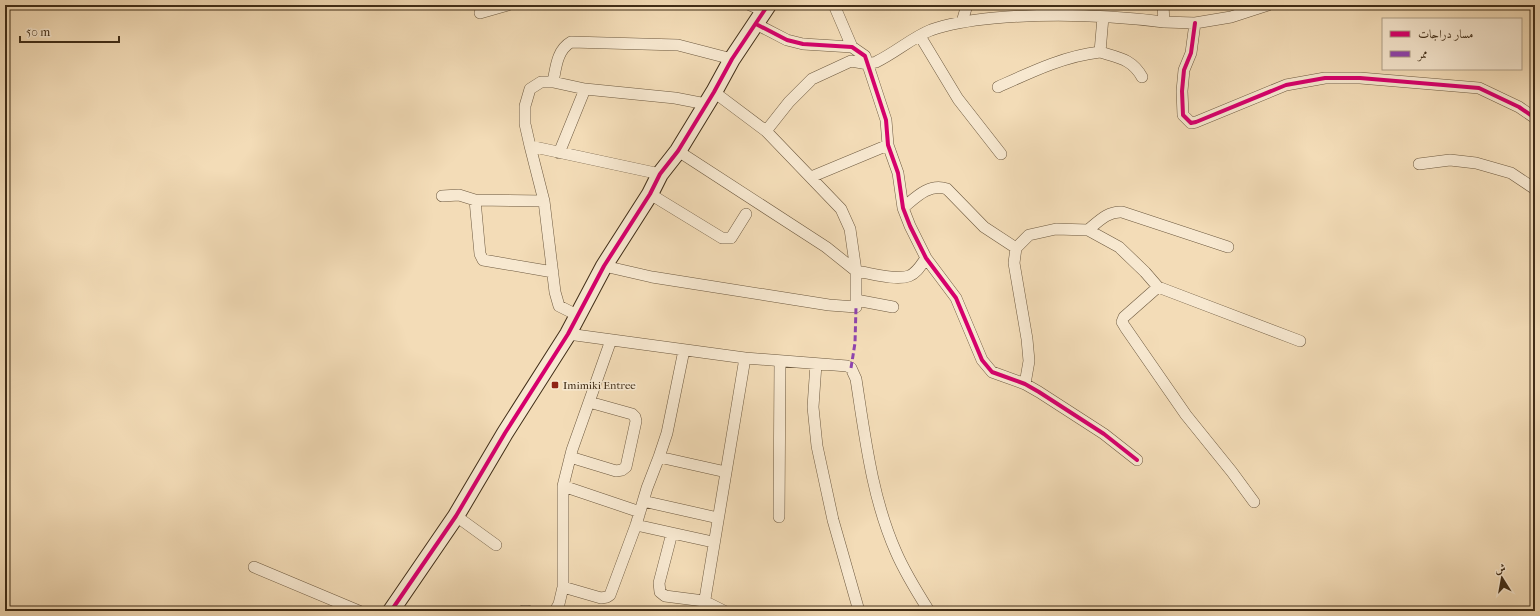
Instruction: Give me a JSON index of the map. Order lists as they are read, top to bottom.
{
  "places": {
    "transit": ["Imimiki Entree"]
  },
  "legend": ["مسار دراجات", "ممر"],
  "scale_bar": "50 m",
  "north": "top"
}
